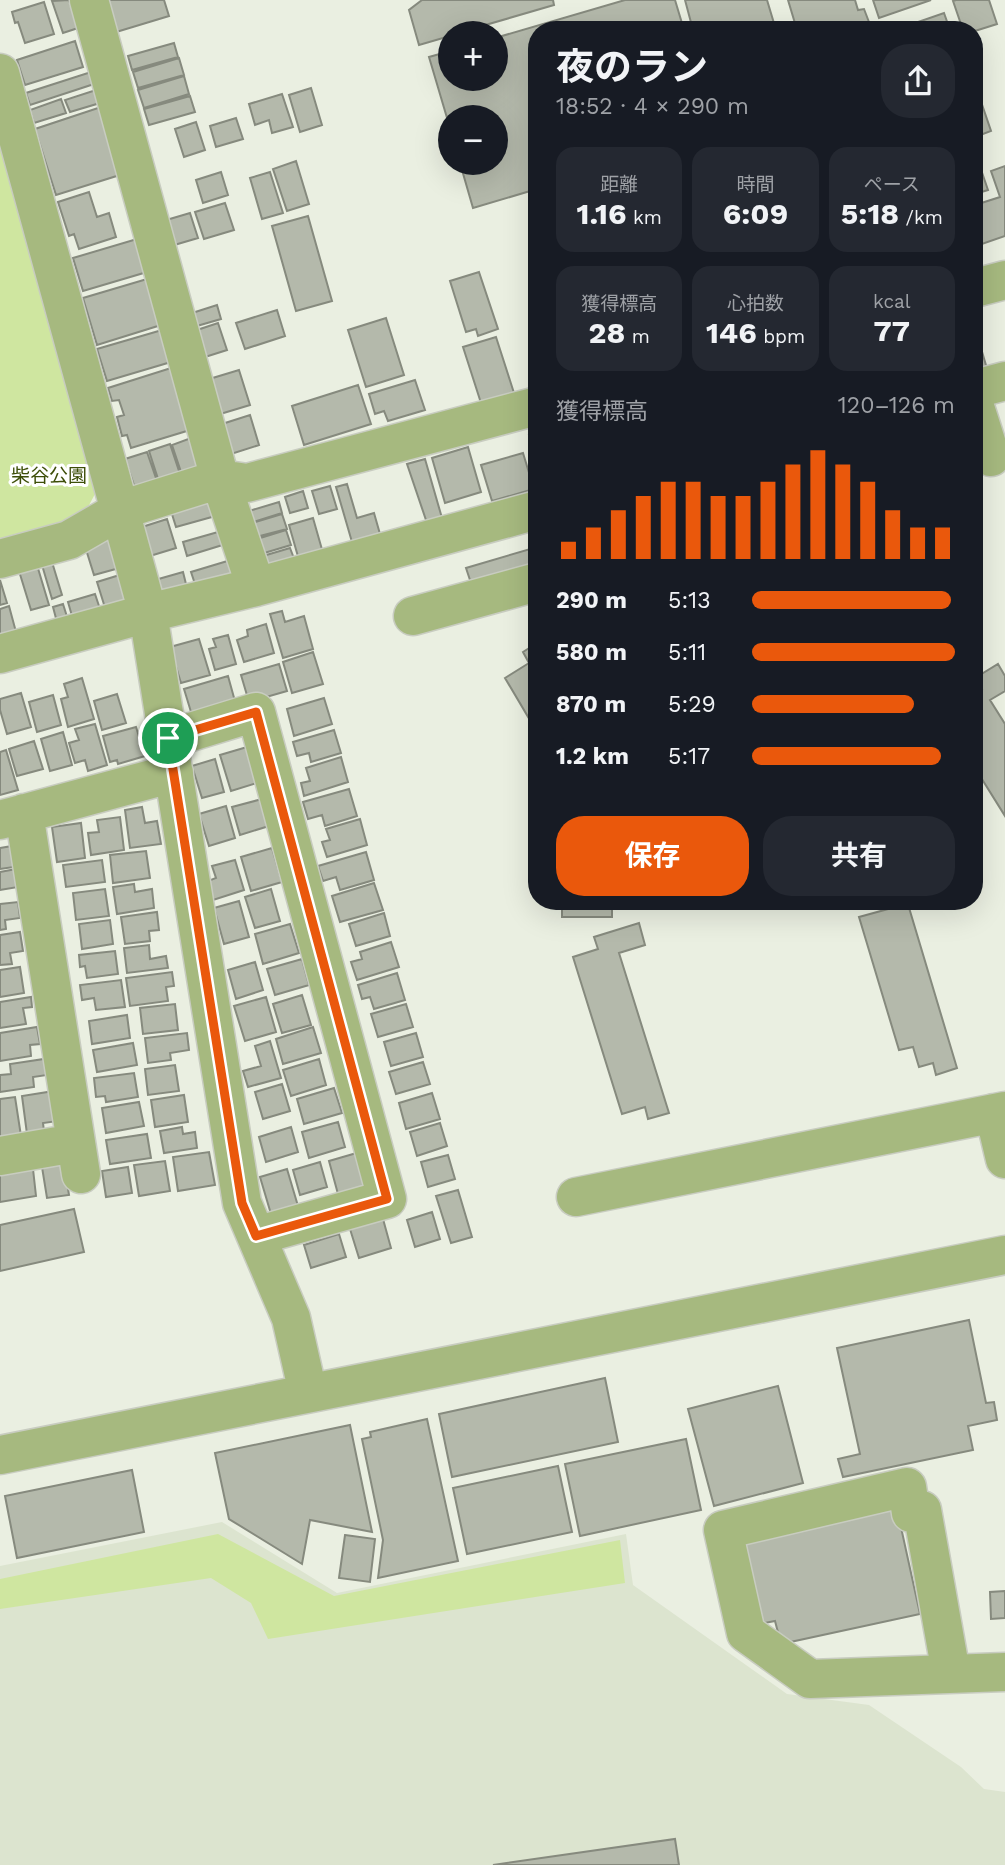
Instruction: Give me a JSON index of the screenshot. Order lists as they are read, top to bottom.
{
  "parks": ["柴谷公園"],
  "page": {
    "map_buttons": ["+", "−"],
    "heading": ["夜のラン", "18:52 · 4 × 290 m"],
    "stats": [
      ["距離", "1.16 km"],
      ["時間", "6:09"],
      ["ペース", "5:18 /km"],
      ["獲得標高", "28 m"],
      ["心拍数", "146 bpm"],
      ["kcal", "77"]
    ],
    "chart": ["獲得標高", "120–126 m"],
    "list": [
      {
        "name": "290 m",
        "note": "5:13"
      },
      {
        "name": "580 m",
        "note": "5:11"
      },
      {
        "name": "870 m",
        "note": "5:29"
      },
      {
        "name": "1.2 km",
        "note": "5:17"
      }
    ],
    "buttons": ["保存", "共有"]
  }
}
